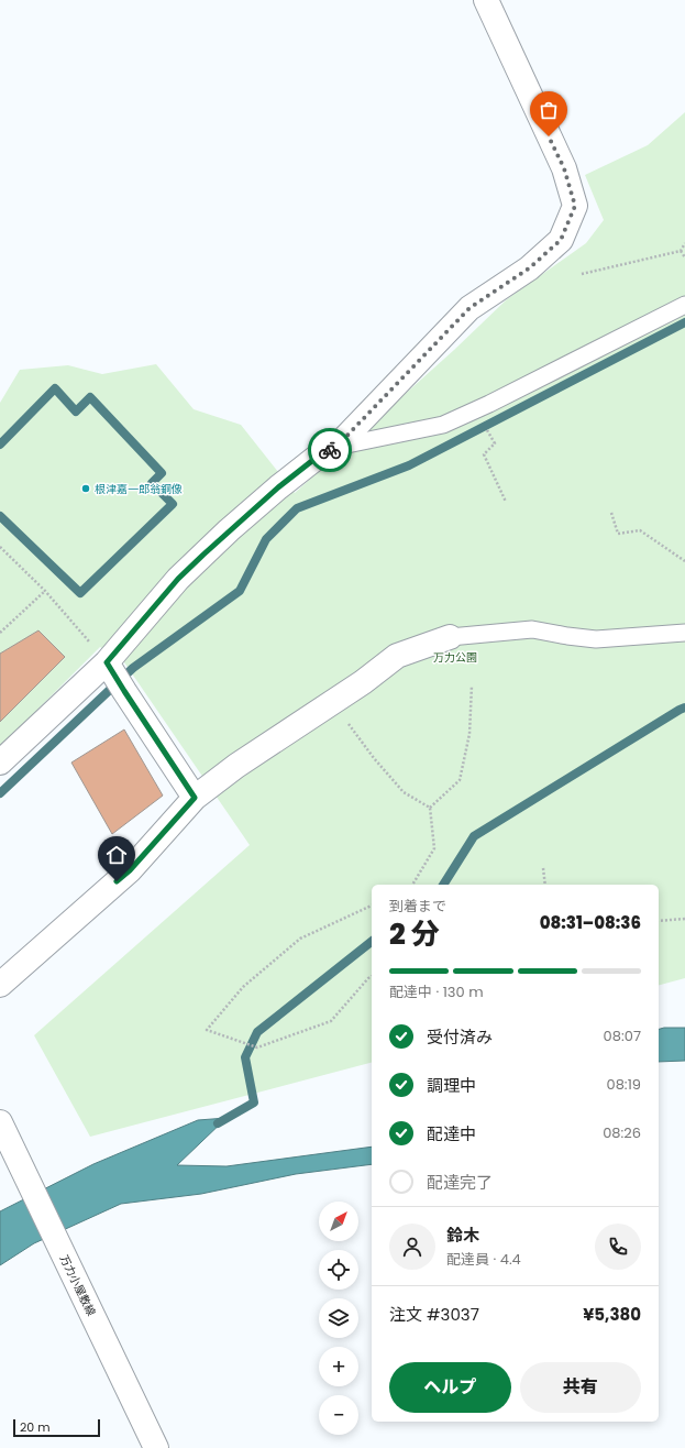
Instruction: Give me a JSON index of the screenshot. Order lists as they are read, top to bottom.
{
  "streets": {
    "street": ["万力小屋敷線"]
  },
  "parks": ["万力公園"],
  "places": ["根津嘉一郎翁銅像"],
  "scale_bar": "20 m",
  "north": "top right",
  "page": {
    "heading": ["2 分", "到着まで", "08:31–08:36"],
    "panel": [
      "鈴木",
      "配達員 · 4.4",
      "注文 #3037",
      "¥5,380"
    ],
    "bar": "配達中 · 130 m",
    "list": [
      ["受付済み", "08:07"],
      ["調理中", "08:19"],
      ["配達中", "08:26"],
      "配達完了"
    ],
    "map_buttons": ["+", "−"],
    "buttons": ["ヘルプ", "共有"],
    "scale": "20 m"
  }
}
